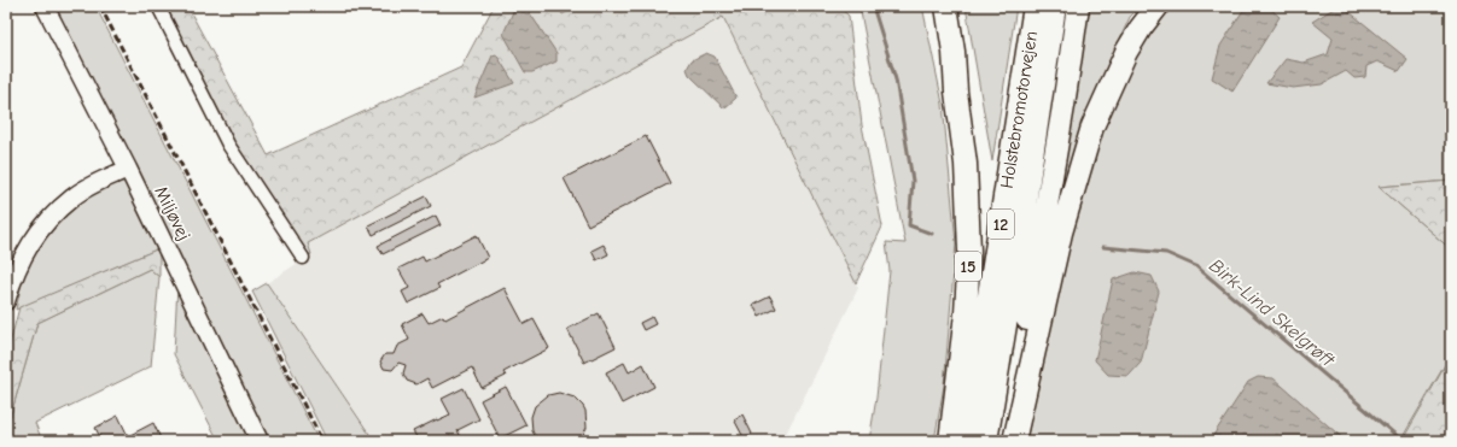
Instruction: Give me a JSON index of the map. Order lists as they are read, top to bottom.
{
  "streets": {
    "highway": ["Holstebromotorvejen", "12", "15"],
    "street": ["Miljøvej"]
  },
  "water": ["Birk-Lind Skelgrøft"]
}
